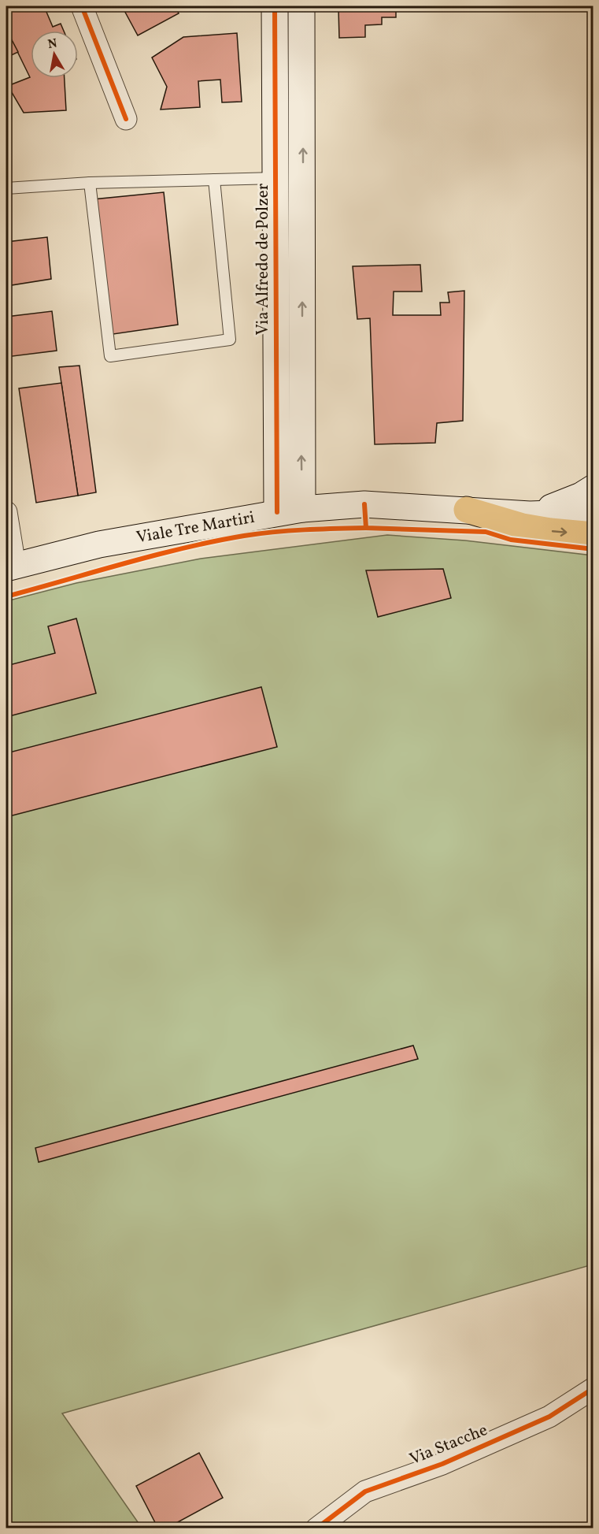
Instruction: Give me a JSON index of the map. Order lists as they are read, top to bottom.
{
  "streets": {
    "street": ["Via Alfredo de Polzer", "Viale Tre Martiri", "Via Stacche"]
  },
  "crossings": [
    ["Via Alfredo de Polzer", "Viale Tre Martiri"]
  ],
  "north": "top"
}
